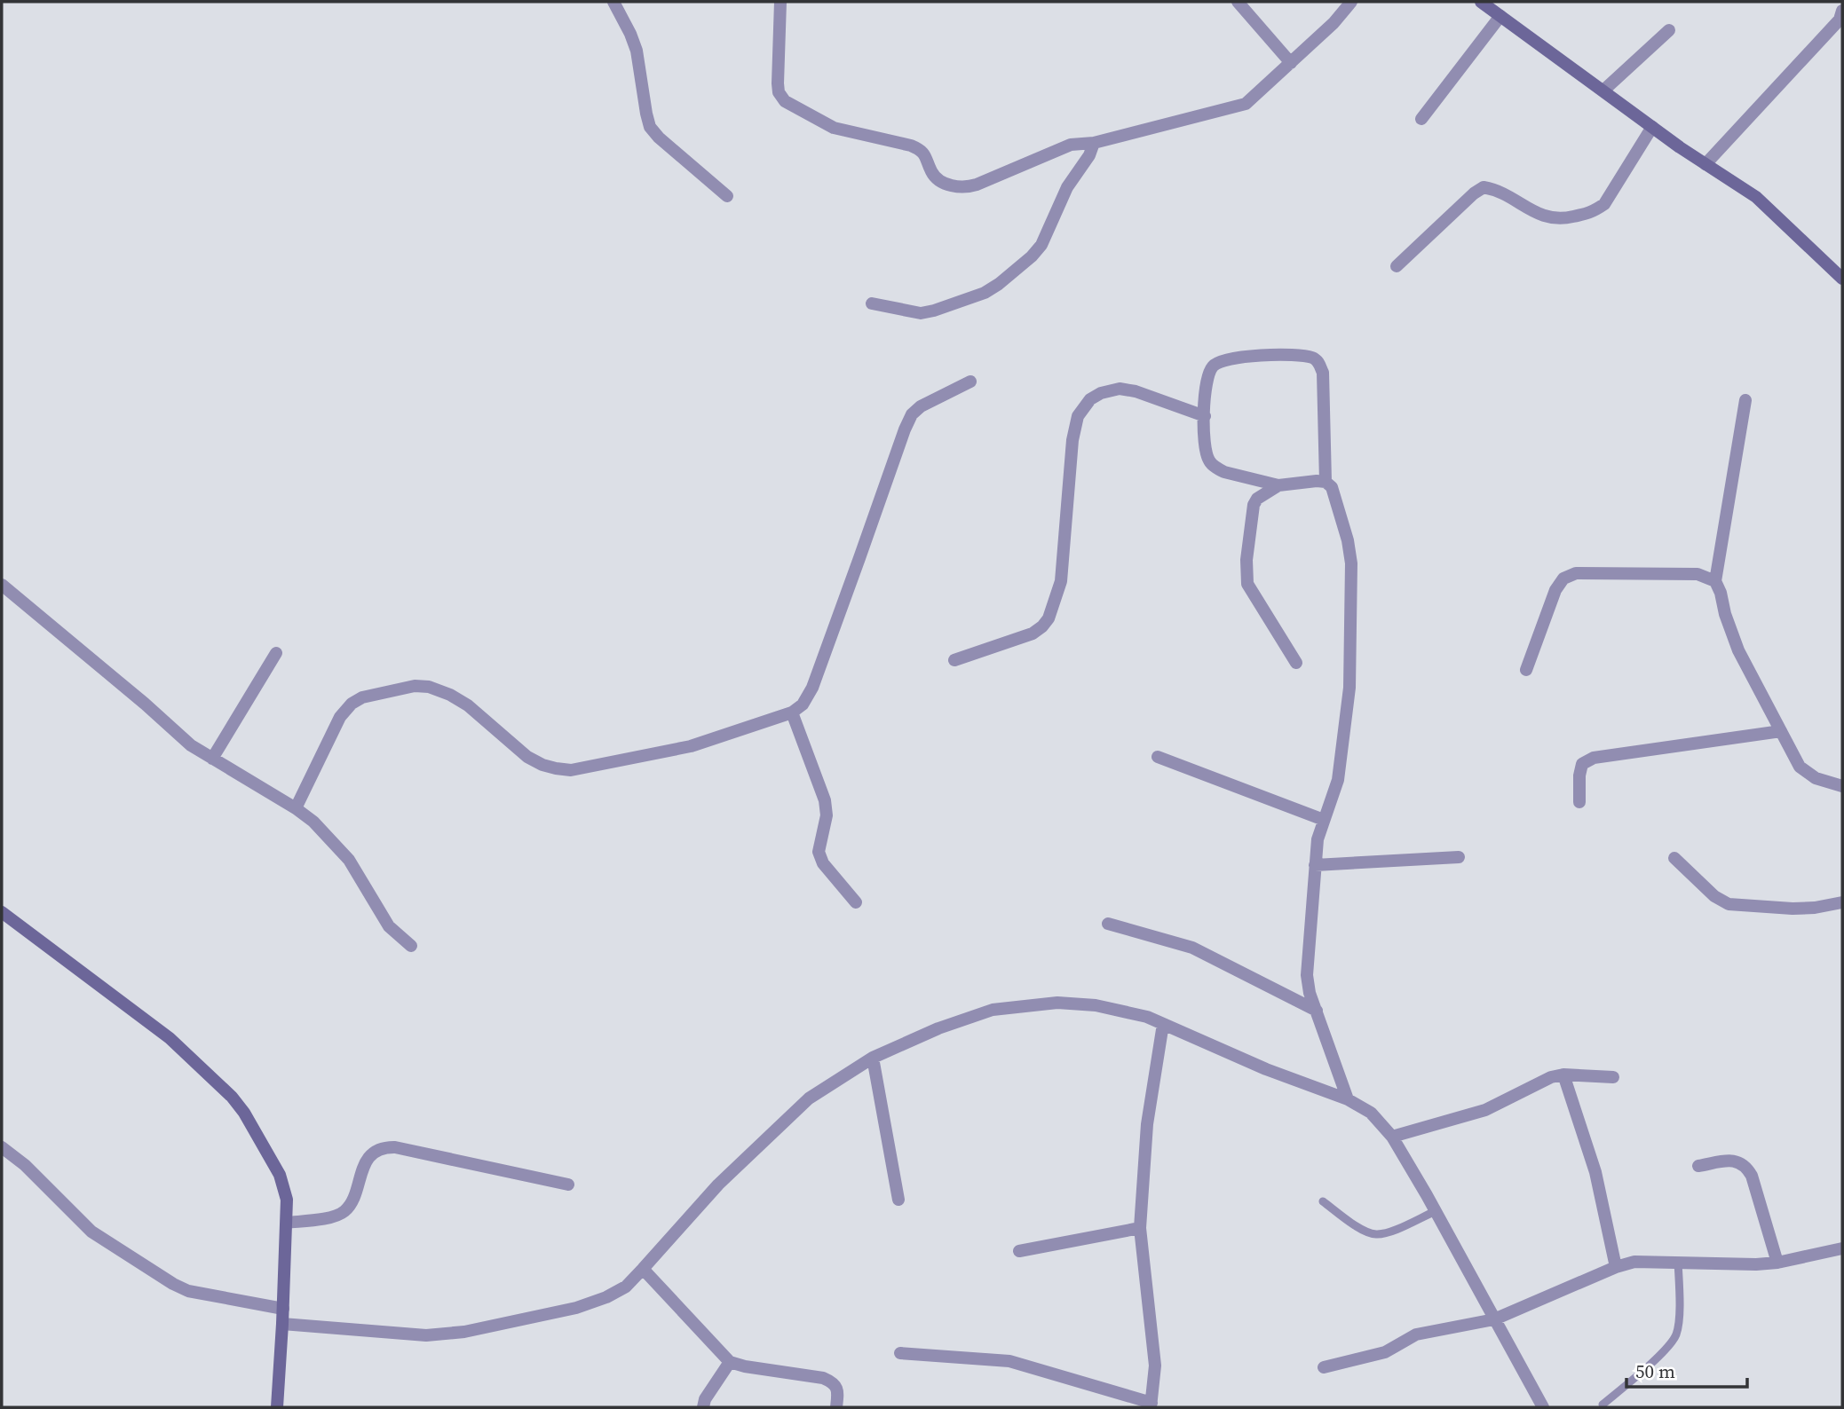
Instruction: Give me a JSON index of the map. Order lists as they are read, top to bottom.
{
  "scale_bar": "50 m"
}
